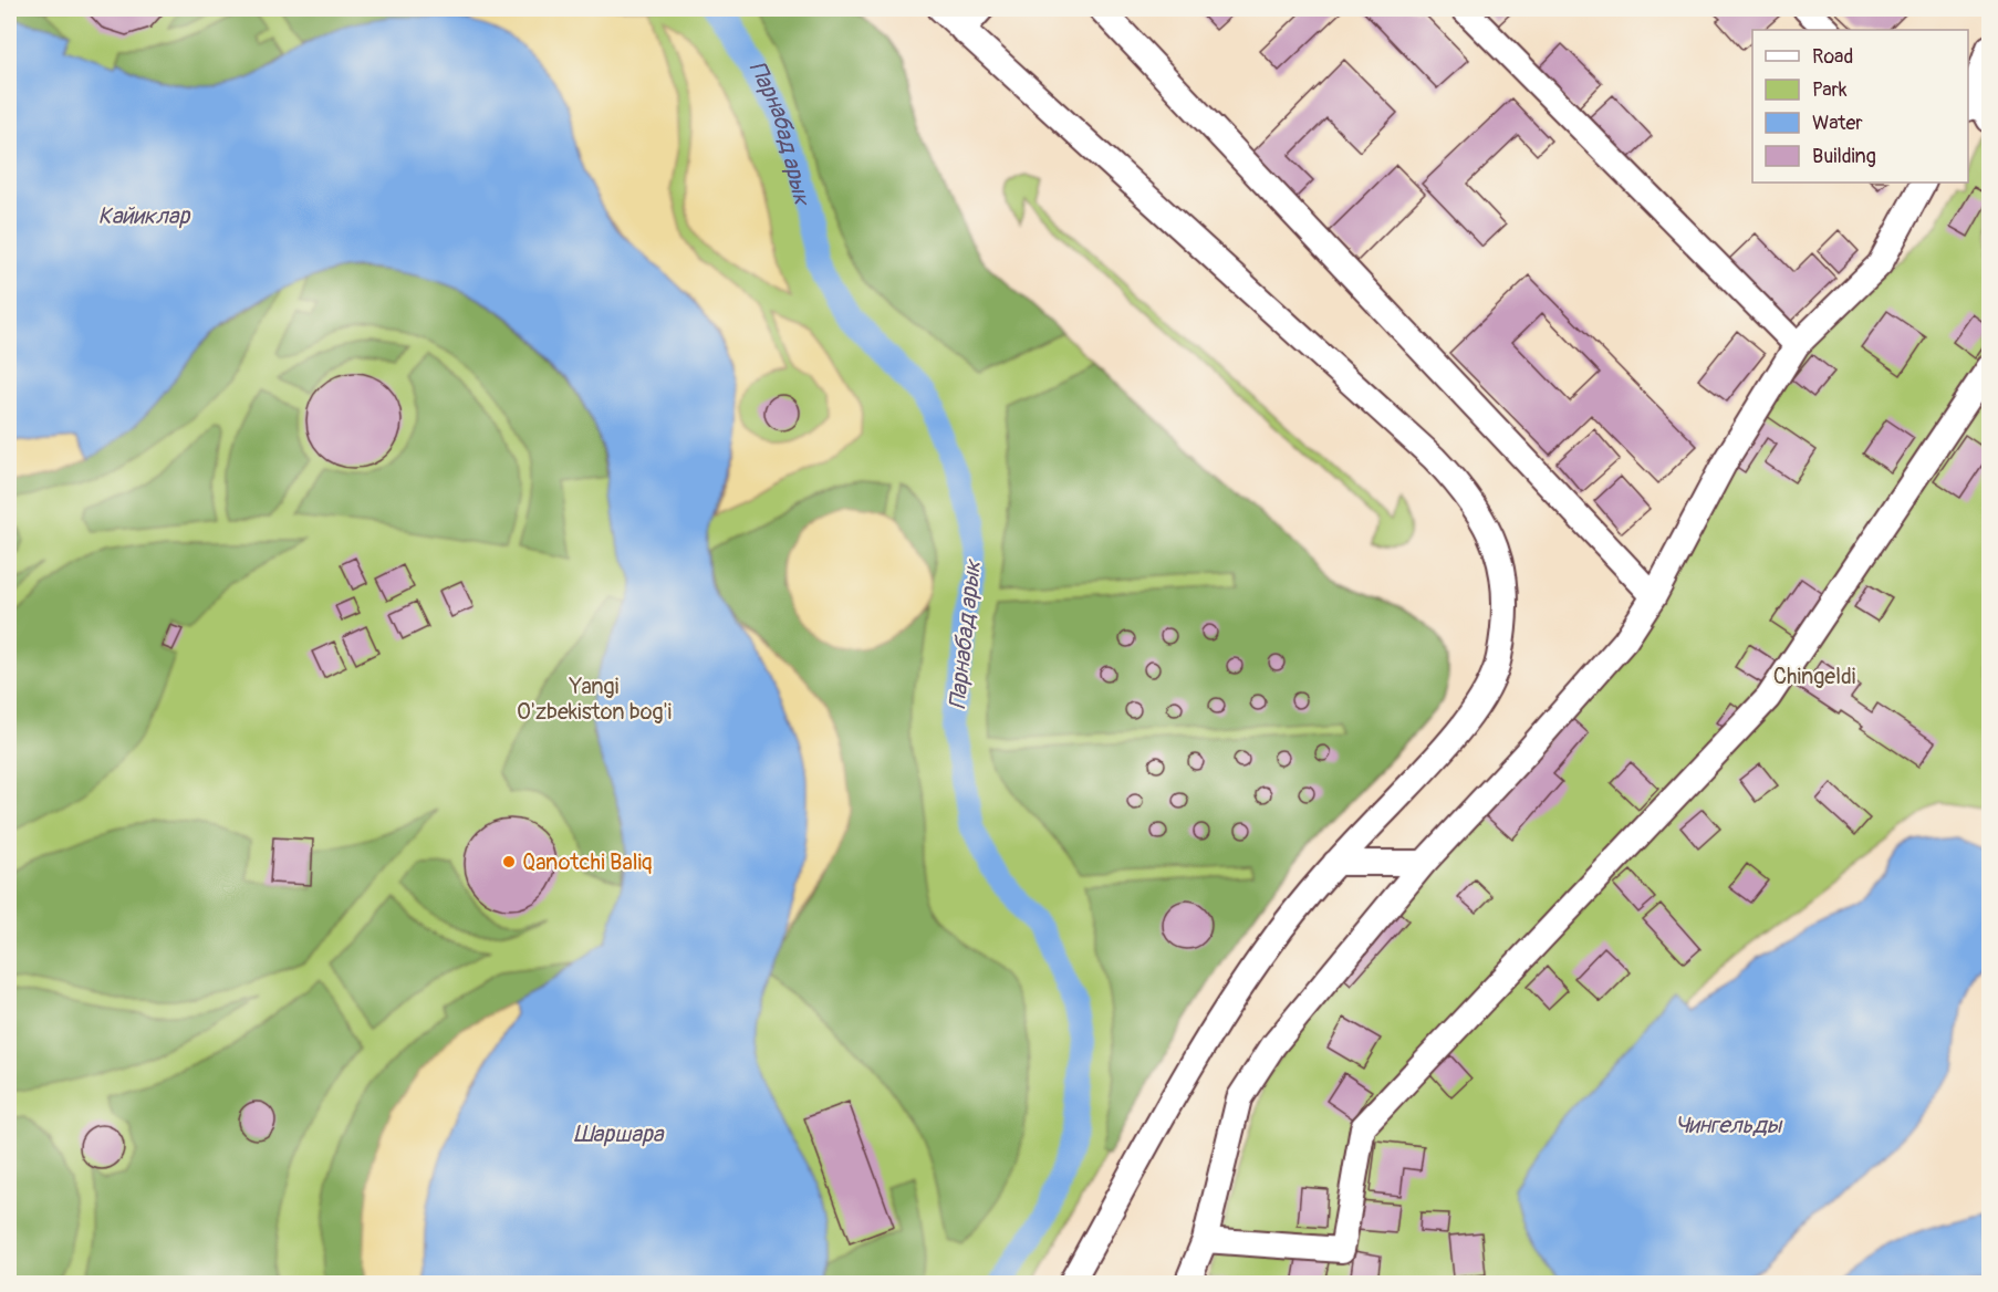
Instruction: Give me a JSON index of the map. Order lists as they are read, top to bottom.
{
  "water": [
    "Парнабад арык",
    "Кайиклар",
    "Чингельды",
    "Шаршара"
  ],
  "parks": ["Chingeldi", "Yangi O'zbekiston bog'i"],
  "places": ["Qanotchi Baliq"],
  "legend": [
    "Road",
    "Park",
    "Water",
    "Building"
  ]
}
